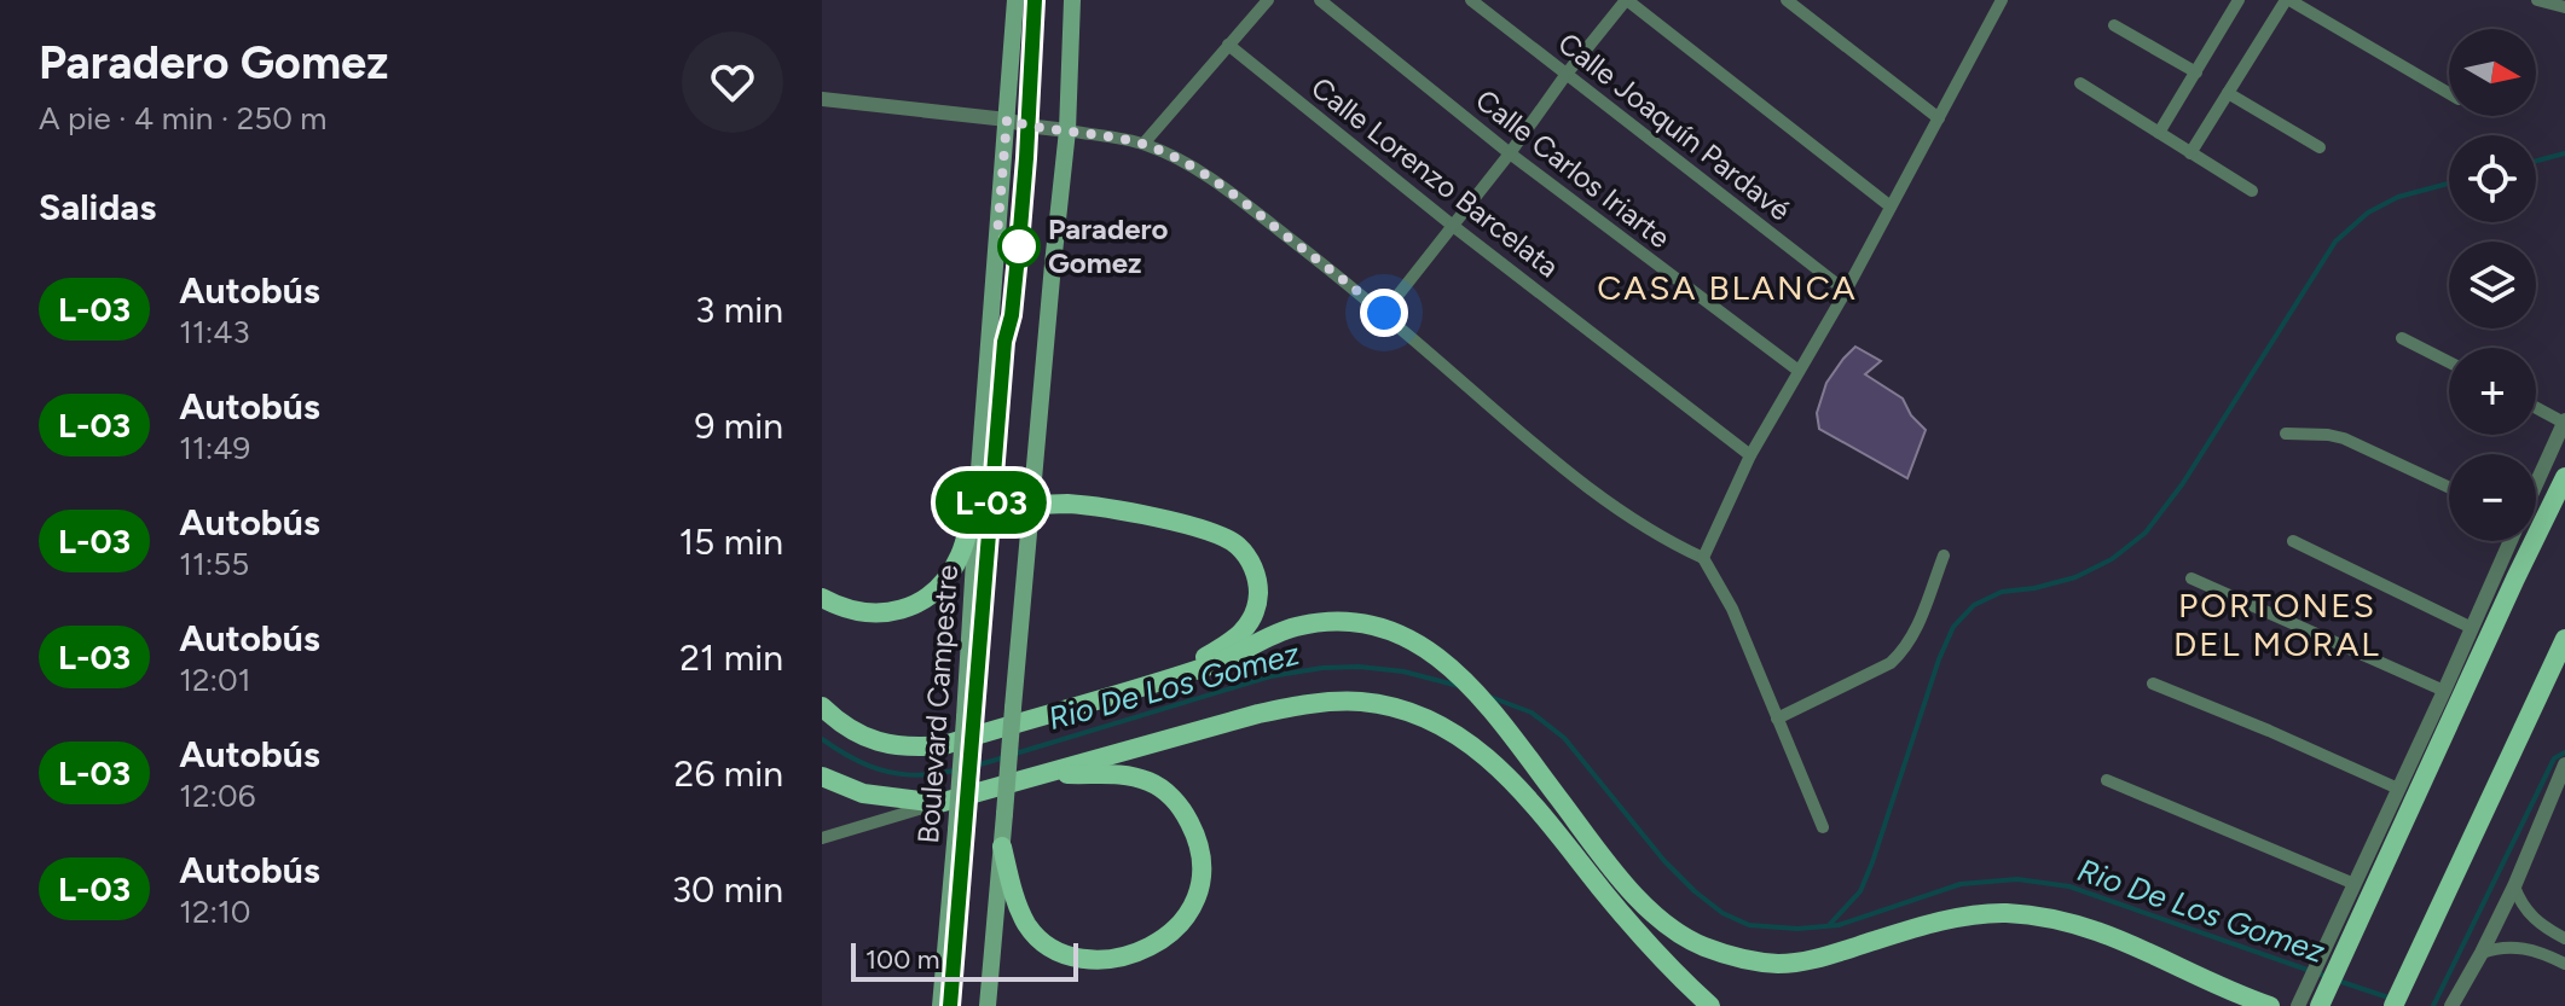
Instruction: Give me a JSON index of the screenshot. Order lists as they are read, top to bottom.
{
  "streets": {
    "main road": ["Boulevard Campestre"],
    "street": ["Calle Joaquín Pardavé", "Calle Carlos Iriarte", "Calle Lorenzo Barcelata"]
  },
  "districts": ["CASA BLANCA", "PORTONES DEL MORAL"],
  "water": ["Rio De Los Gomez"],
  "places": ["Paradero Gomez"],
  "lines": ["bus line L-03"],
  "scale_bar": "100 m",
  "north": "right",
  "page": {
    "heading": [
      ["Paradero Gomez", "A pie · 4 min · 250 m"],
      "Salidas"
    ],
    "on_map": "L-03",
    "map_buttons": ["+", "−"],
    "list": [
      {
        "mark": "L-03",
        "name": "Autobús",
        "note": "11:43",
        "value": "3 min"
      },
      {
        "mark": "L-03",
        "name": "Autobús",
        "note": "11:49",
        "value": "9 min"
      },
      {
        "mark": "L-03",
        "name": "Autobús",
        "note": "11:55",
        "value": "15 min"
      },
      {
        "mark": "L-03",
        "name": "Autobús",
        "note": "12:01",
        "value": "21 min"
      },
      {
        "mark": "L-03",
        "name": "Autobús",
        "note": "12:06",
        "value": "26 min"
      },
      {
        "mark": "L-03",
        "name": "Autobús",
        "note": "12:10",
        "value": "30 min"
      }
    ],
    "scale": "100 m"
  }
}
